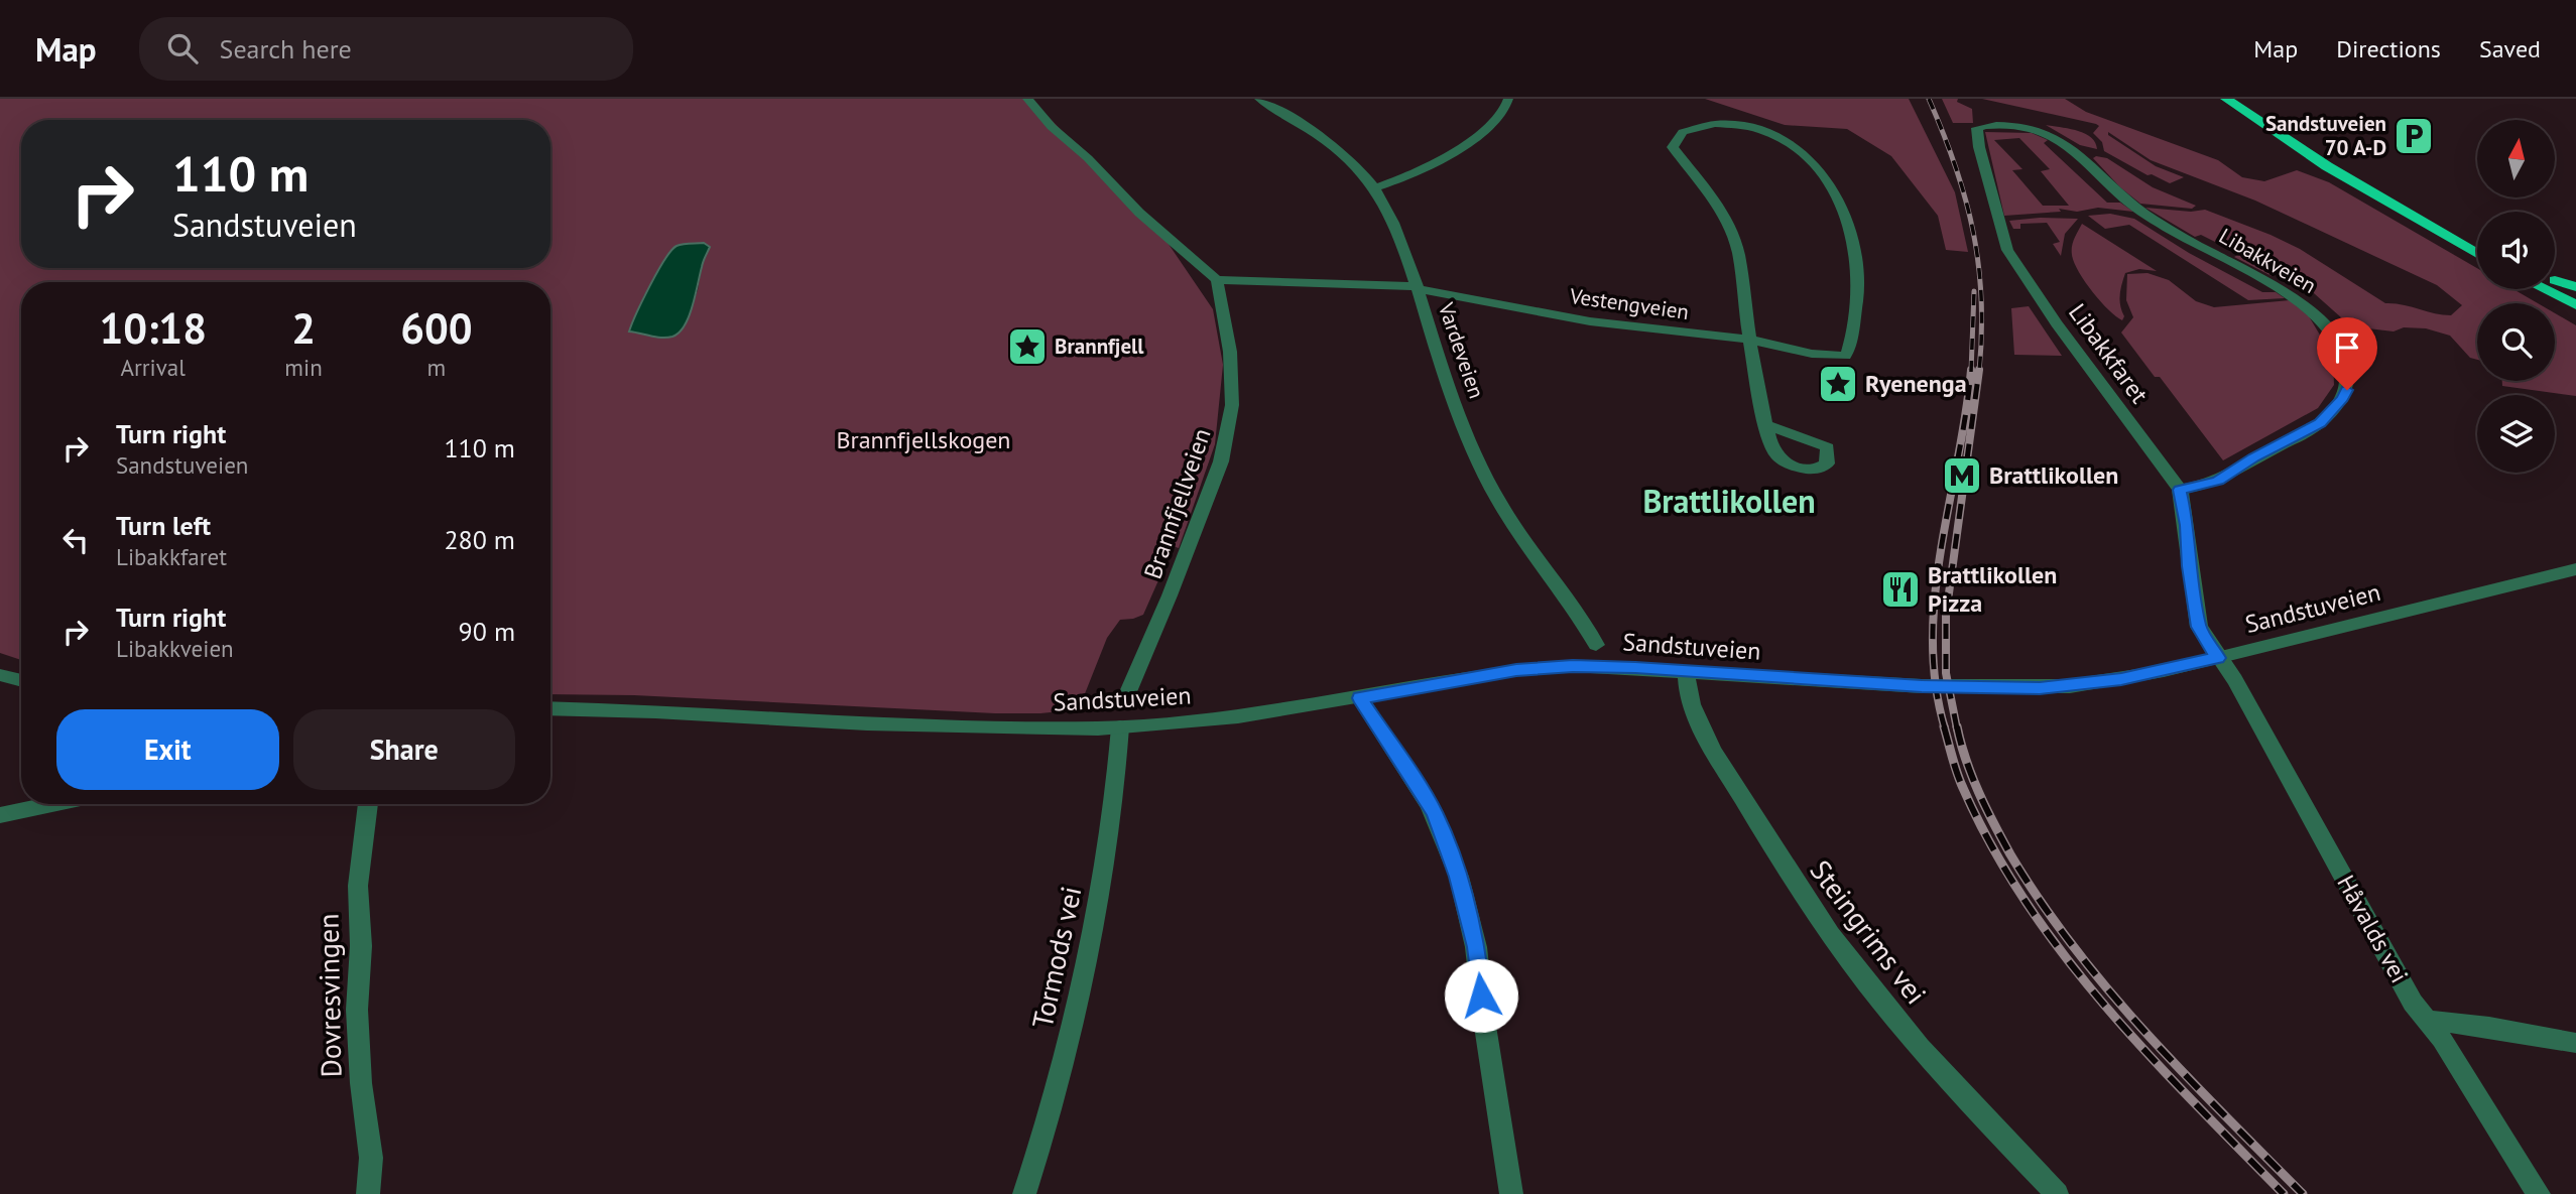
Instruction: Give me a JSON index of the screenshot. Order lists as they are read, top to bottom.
{
  "streets": {
    "street": [
      "Libakkveien",
      "Vestengveien",
      "Vardeveien",
      "Libakkfaret",
      "Brannfjellveien",
      "Sandstuveien",
      "Håvalds vei",
      "Steingrims vei",
      "Tormods vei",
      "Dovresvingen"
    ]
  },
  "crossings": [
    ["Libakkveien", "Libakkfaret"],
    ["Vestengveien", "Vardeveien"],
    ["Vestengveien", "Brannfjellveien"],
    ["Libakkfaret", "Sandstuveien"],
    ["Libakkfaret", "Håvalds vei"],
    ["Sandstuveien", "Håvalds vei"],
    ["Sandstuveien", "Steingrims vei"],
    ["Sandstuveien", "Tormods vei"]
  ],
  "districts": ["Brattlikollen"],
  "parks": ["Brannfjellskogen"],
  "places": {
    "parking": ["Sandstuveien 70 A-D"],
    "place": ["Brannfjell", "Ryenenga"],
    "metro station": ["Brattlikollen"],
    "restaurant": ["Brattlikollen Pizza"]
  },
  "north": "top",
  "page": {
    "header": "Map",
    "search": "Search here",
    "nav": ["Map", "Directions", "Saved"],
    "turn": ["110 m", "Sandstuveien"],
    "eta": [
      "10:18",
      "Arrival",
      "2",
      "min",
      "600",
      "m"
    ],
    "list": [
      {
        "name": "Turn right",
        "note": "Sandstuveien",
        "value": "110 m"
      },
      {
        "name": "Turn left",
        "note": "Libakkfaret",
        "value": "280 m"
      },
      {
        "name": "Turn right",
        "note": "Libakkveien",
        "value": "90 m"
      }
    ],
    "buttons": ["Exit", "Share"]
  }
}
